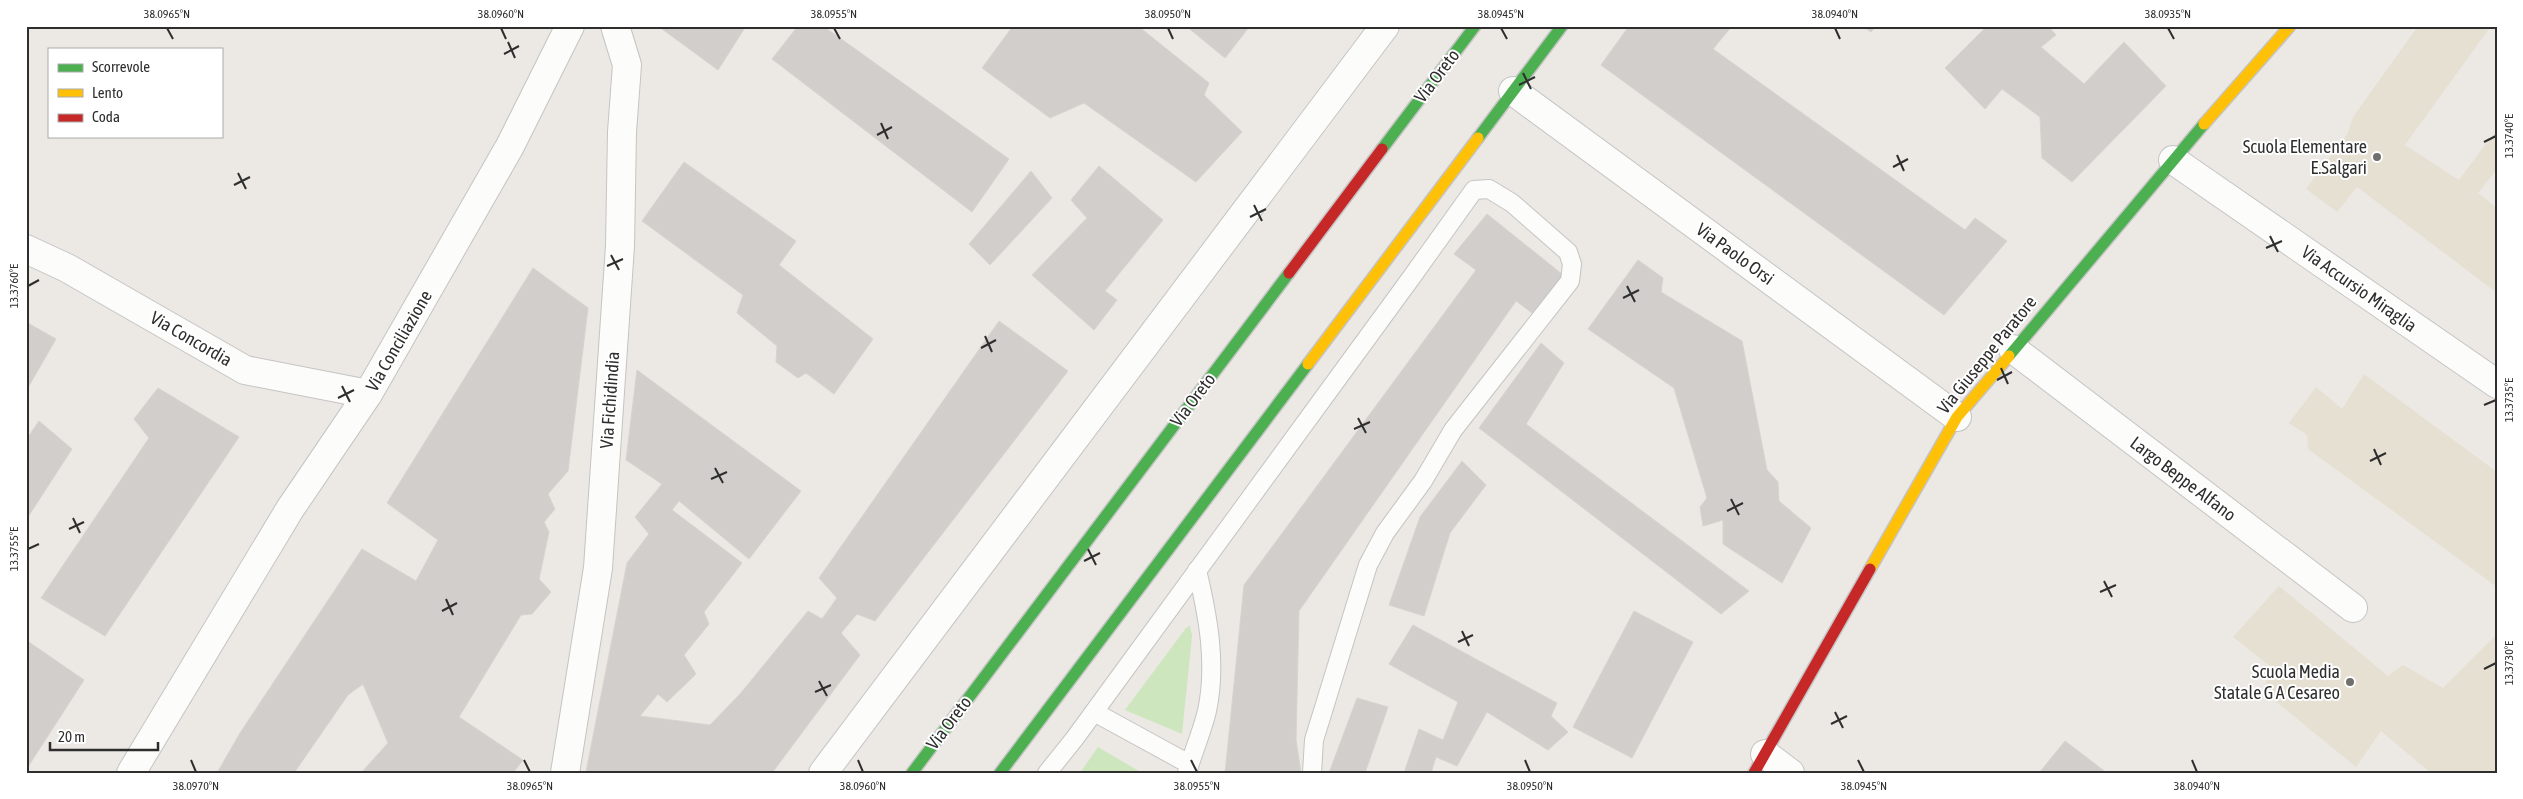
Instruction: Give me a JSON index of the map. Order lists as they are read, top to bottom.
{
  "streets": {
    "street": [
      "Via Oreto",
      "Via Paolo Orsi",
      "Via Accursio Miraglia",
      "Via Concordia",
      "Via Conciliazione",
      "Via Giuseppe Paratore",
      "Via Fichidindia",
      "Largo Beppe Alfano"
    ]
  },
  "crossings": [
    ["Via Paolo Orsi", "Via Giuseppe Paratore"],
    ["Via Accursio Miraglia", "Via Giuseppe Paratore"],
    ["Via Concordia", "Via Conciliazione"],
    ["Via Giuseppe Paratore", "Largo Beppe Alfano"]
  ],
  "places": ["Scuola Elementare E.Salgari", "Scuola Media Statale G A Cesareo"],
  "legend": ["Scorrevole", "Lento", "Coda"],
  "scale_bar": "20 m",
  "coordinates": [
    "38.0965°N",
    "38.0960°N",
    "38.0955°N",
    "38.0950°N",
    "38.0945°N",
    "38.0940°N",
    "38.0935°N",
    "13.3740°E",
    "13.3760°E",
    "13.3735°E",
    "13.3755°E",
    "13.3730°E",
    "38.0970°N"
  ]
}
